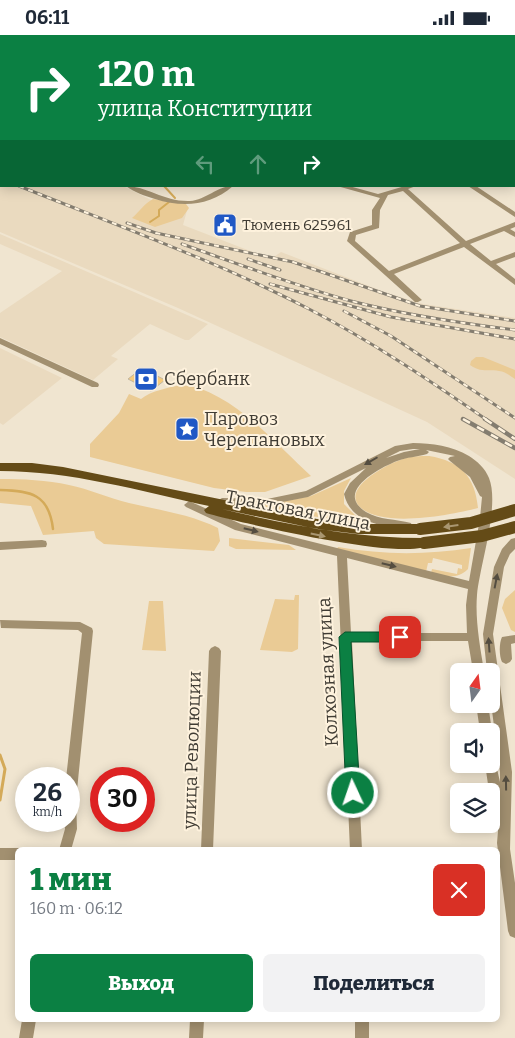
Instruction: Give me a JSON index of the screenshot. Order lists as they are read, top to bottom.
{
  "streets": {
    "main road": ["Трактовая улица"],
    "street": ["Колхозная улица", "улица Революции"]
  },
  "places": {
    "public building": ["Тюмень 625961"],
    "bank": ["Сбербанк"],
    "place": ["Паровоз Черепановых"]
  },
  "north": "top",
  "page": {
    "status": "06:11",
    "turn": ["120 m", "улица Конституции"],
    "speed": "26 km/h",
    "limit": "30",
    "heading": ["1 мин", "160 m · 06:12"],
    "buttons": ["Выход", "Поделиться"]
  }
}
